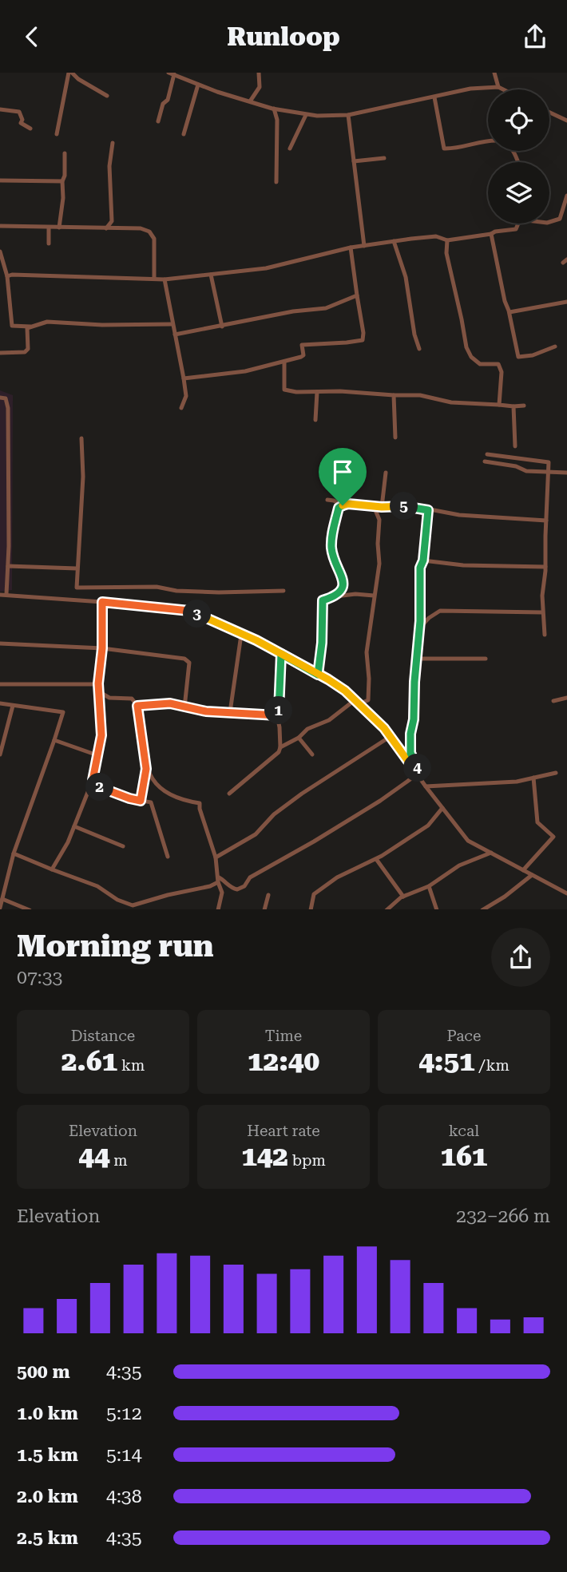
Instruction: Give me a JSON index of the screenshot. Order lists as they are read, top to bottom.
{
  "page": {
    "header": "Runloop",
    "pins": [
      "5",
      "3",
      "1",
      "4",
      "2"
    ],
    "heading": ["Morning run", "07:33"],
    "stats": [
      ["Distance", "2.61 km"],
      ["Time", "12:40"],
      ["Pace", "4:51 /km"],
      ["Elevation", "44 m"],
      ["Heart rate", "142 bpm"],
      ["kcal", "161"]
    ],
    "chart": ["Elevation", "232–266 m"],
    "list": [
      {
        "name": "500 m",
        "note": "4:35"
      },
      {
        "name": "1.0 km",
        "note": "5:12"
      },
      {
        "name": "1.5 km",
        "note": "5:14"
      },
      {
        "name": "2.0 km",
        "note": "4:38"
      },
      {
        "name": "2.5 km",
        "note": "4:35"
      }
    ]
  }
}
